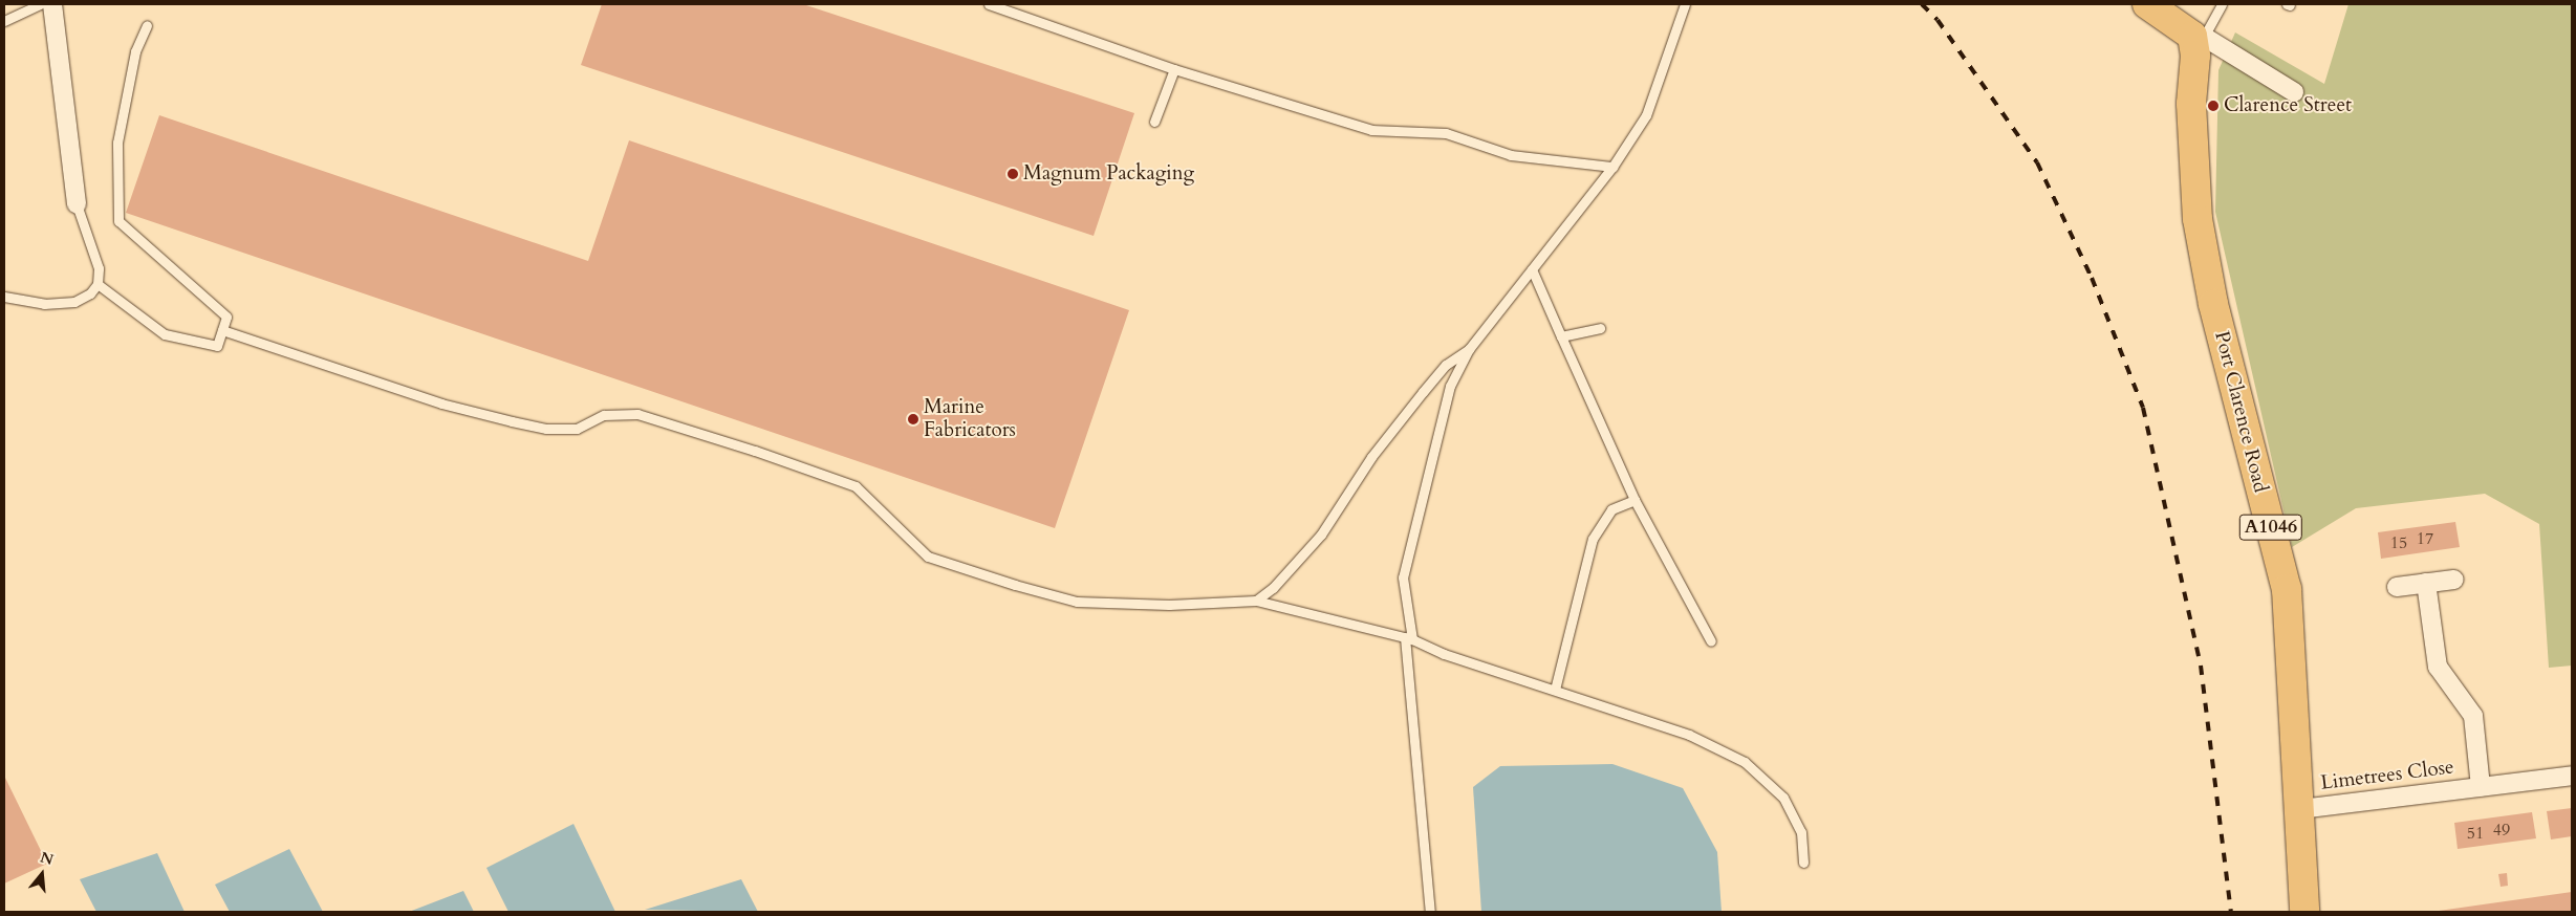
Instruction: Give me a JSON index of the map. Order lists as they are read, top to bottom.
{
  "streets": {
    "main road": ["Port Clarence Road", "A1046"],
    "street": ["Limetrees Close"]
  },
  "crossings": [
    ["Port Clarence Road", "Limetrees Close"]
  ],
  "places": ["Clarence Street", "Magnum Packaging", "Marine Fabricators"],
  "house_numbers": [
    "17",
    "15",
    "49",
    "51"
  ],
  "north": "top"
}
